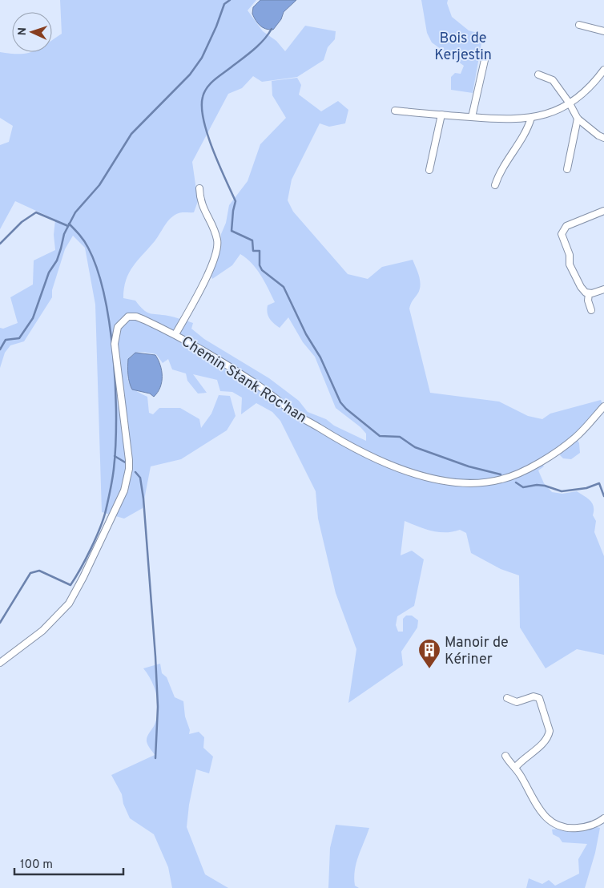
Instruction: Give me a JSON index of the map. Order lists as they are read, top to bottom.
{
  "streets": {
    "street": ["Chemin Stank Roc'han"]
  },
  "parks": ["Bois de Kerjestin"],
  "places": {
    "building": ["Manoir de Kériner"]
  },
  "scale_bar": "100 m",
  "north": "left"
}
